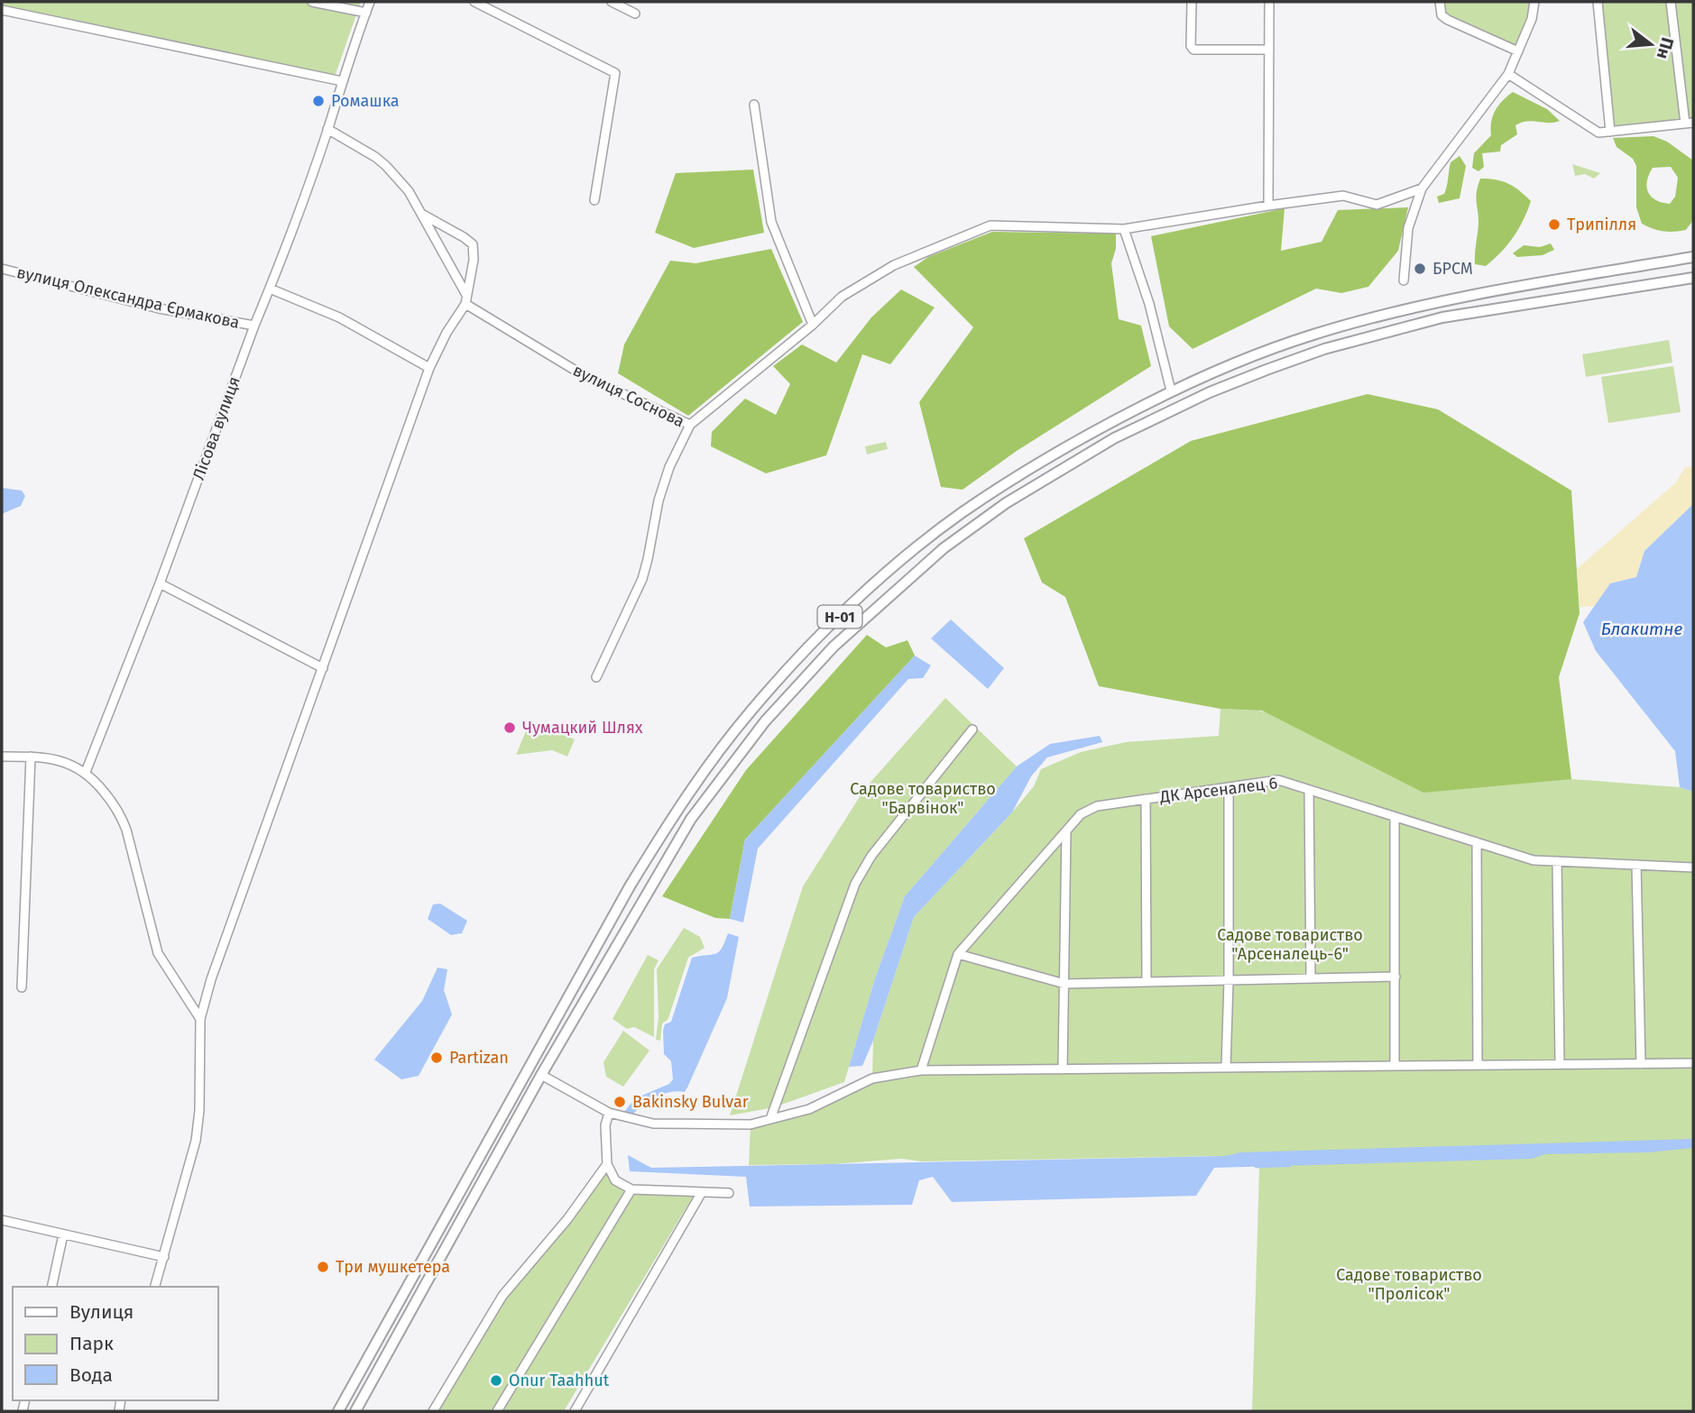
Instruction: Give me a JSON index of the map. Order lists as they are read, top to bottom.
{
  "streets": {
    "main road": ["Н-01"],
    "street": [
      "вулиця Олександра Єрмакова",
      "вулиця Соснова",
      "Лісова вулиця",
      "ДК Арсеналец 6"
    ]
  },
  "crossings": [
    ["вулиця Олександра Єрмакова", "Лісова вулиця"]
  ],
  "water": ["Блакитне"],
  "parks": ["Садове товариство \"Барвінок\"", "Садове товариство \"Арсеналець-6\"", "Садове товариство \"Пролісок\""],
  "places": [
    "Ромашка",
    "Трипілля",
    "БРСМ",
    "Чумацкий Шлях",
    "Partizan",
    "Bakinsky Bulvar",
    "Три мушкетера",
    "Onur Taahhut"
  ],
  "legend": ["Вулиця", "Парк", "Вода"],
  "north": "right"
}
